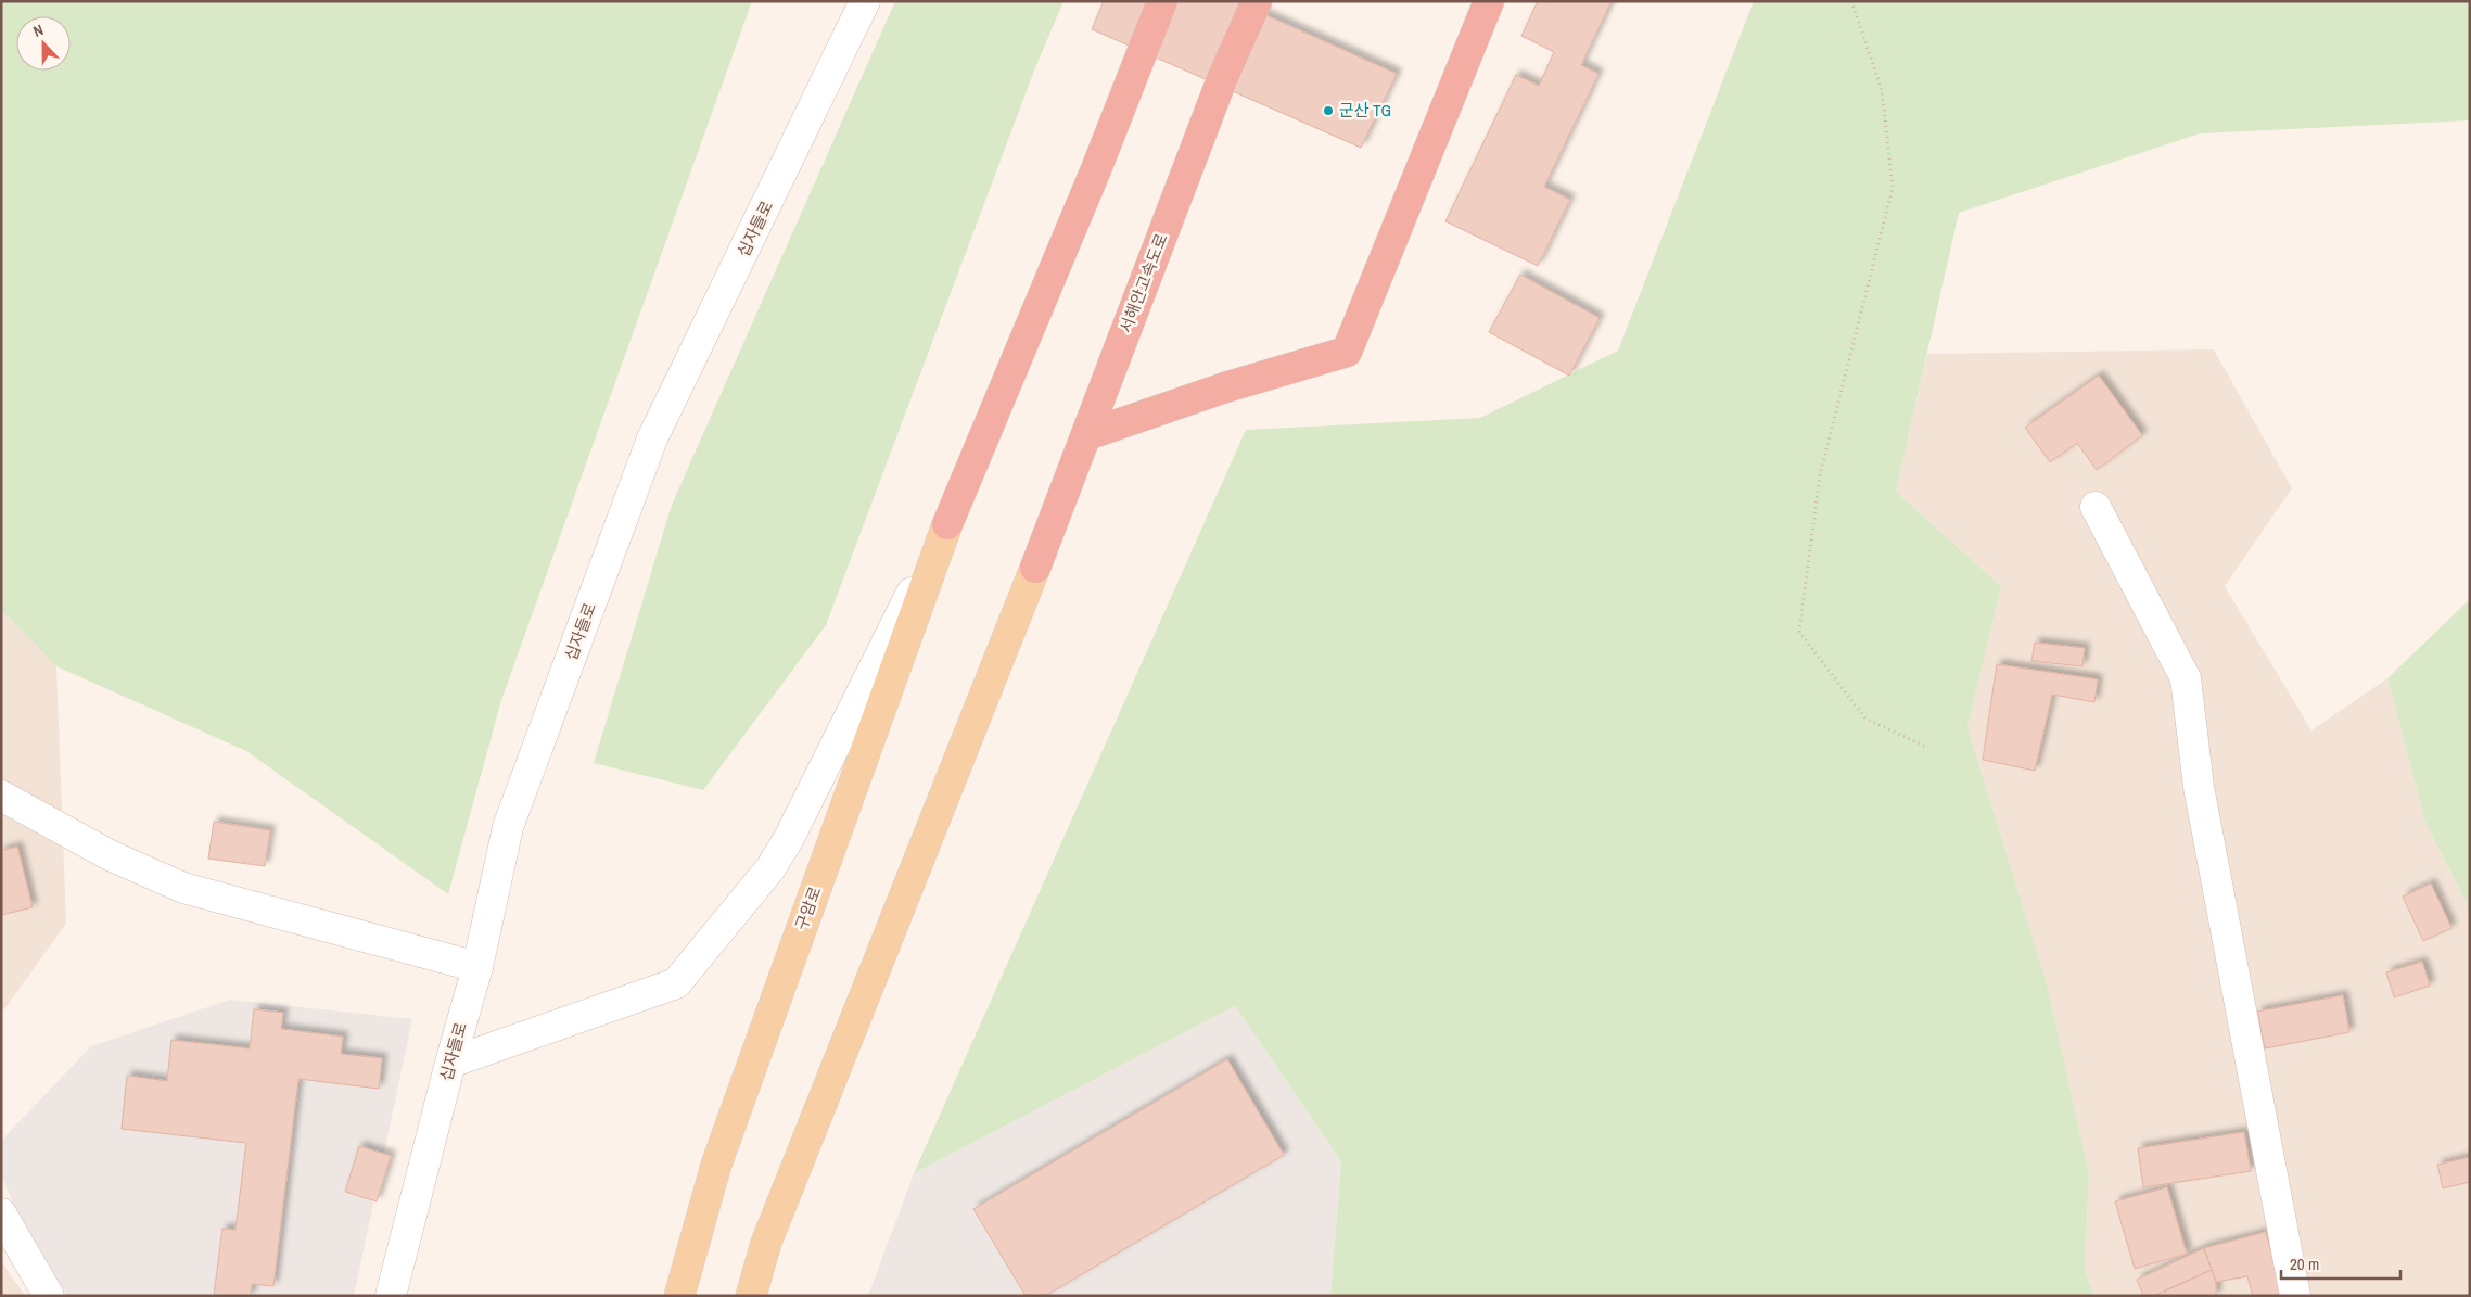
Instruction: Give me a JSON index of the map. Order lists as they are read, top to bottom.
{
  "streets": {
    "highway": ["서해안고속도로"],
    "main road": ["십자들로", "구암로"]
  },
  "places": ["군산 TG"],
  "scale_bar": "20 m",
  "north": "top"
}
